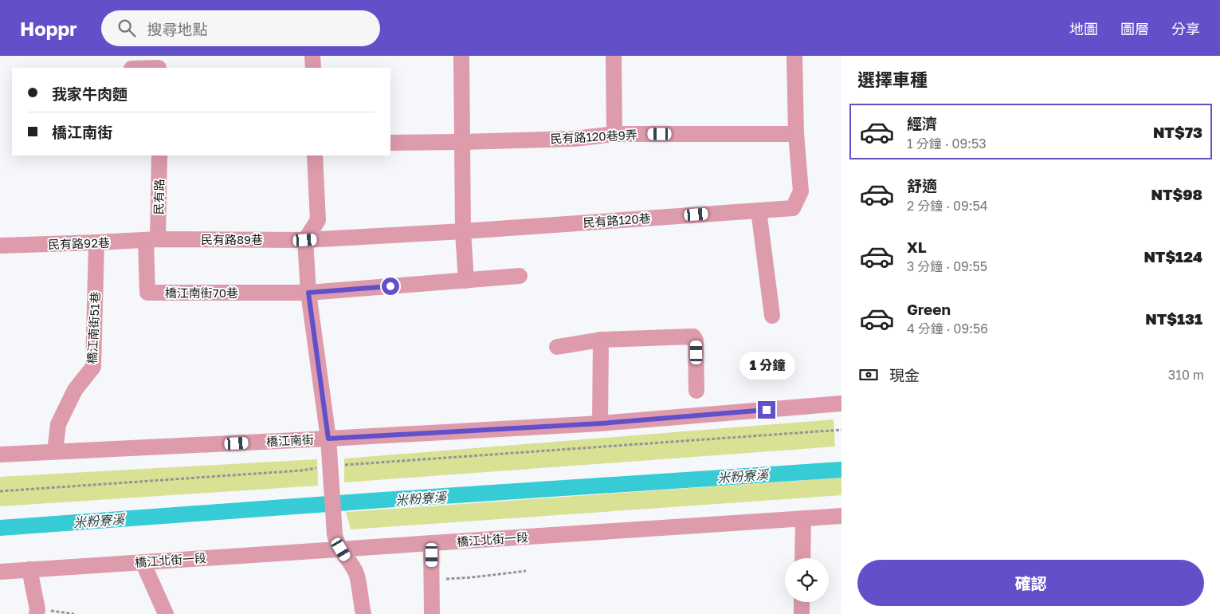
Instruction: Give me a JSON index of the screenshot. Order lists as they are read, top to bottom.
{
  "streets": {
    "street": [
      "民有路120巷9弄",
      "民有路",
      "民有路120巷",
      "民有路89巷",
      "民有路92巷",
      "橋江南街70巷",
      "橋江南街51巷",
      "橋江南街",
      "橋江北街一段"
    ]
  },
  "crossings": [
    ["民有路120巷9弄", "民有路120巷"],
    ["民有路", "民有路89巷"],
    ["民有路", "民有路92巷"],
    ["民有路", "橋江南街70巷"],
    ["民有路120巷", "民有路89巷"],
    ["民有路89巷", "民有路92巷"],
    ["民有路89巷", "橋江南街70巷"],
    ["民有路92巷", "橋江南街70巷"],
    ["民有路92巷", "橋江南街51巷"],
    ["橋江南街51巷", "橋江南街"]
  ],
  "water": ["米粉寮溪"],
  "page": {
    "header": "Hoppr",
    "search": "搜尋地點",
    "nav": ["地圖", "圖層", "分享"],
    "heading": "選擇車種",
    "banner": ["我家牛肉麵", "橋江南街"],
    "list": [
      {
        "name": "經濟",
        "note": "1 分鐘 · 09:53",
        "value": "NT$73"
      },
      {
        "name": "舒適",
        "note": "2 分鐘 · 09:54",
        "value": "NT$98"
      },
      {
        "name": "XL",
        "note": "3 分鐘 · 09:55",
        "value": "NT$124"
      },
      {
        "name": "Green",
        "note": "4 分鐘 · 09:56",
        "value": "NT$131"
      }
    ],
    "bubble": "1 分鐘",
    "pay": ["現金", "310 m"],
    "buttons": "確認"
  }
}
